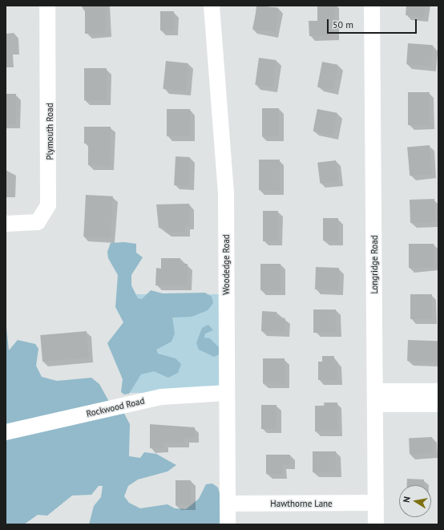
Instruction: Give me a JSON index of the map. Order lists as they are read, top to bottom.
{
  "streets": {
    "street": [
      "Plymouth Road",
      "Woodedge Road",
      "Longridge Road",
      "Rockwood Road",
      "Hawthorne Lane"
    ]
  },
  "crossings": [
    ["Woodedge Road", "Rockwood Road"],
    ["Woodedge Road", "Hawthorne Lane"],
    ["Longridge Road", "Hawthorne Lane"]
  ],
  "scale_bar": "50 m",
  "north": "left"
}
